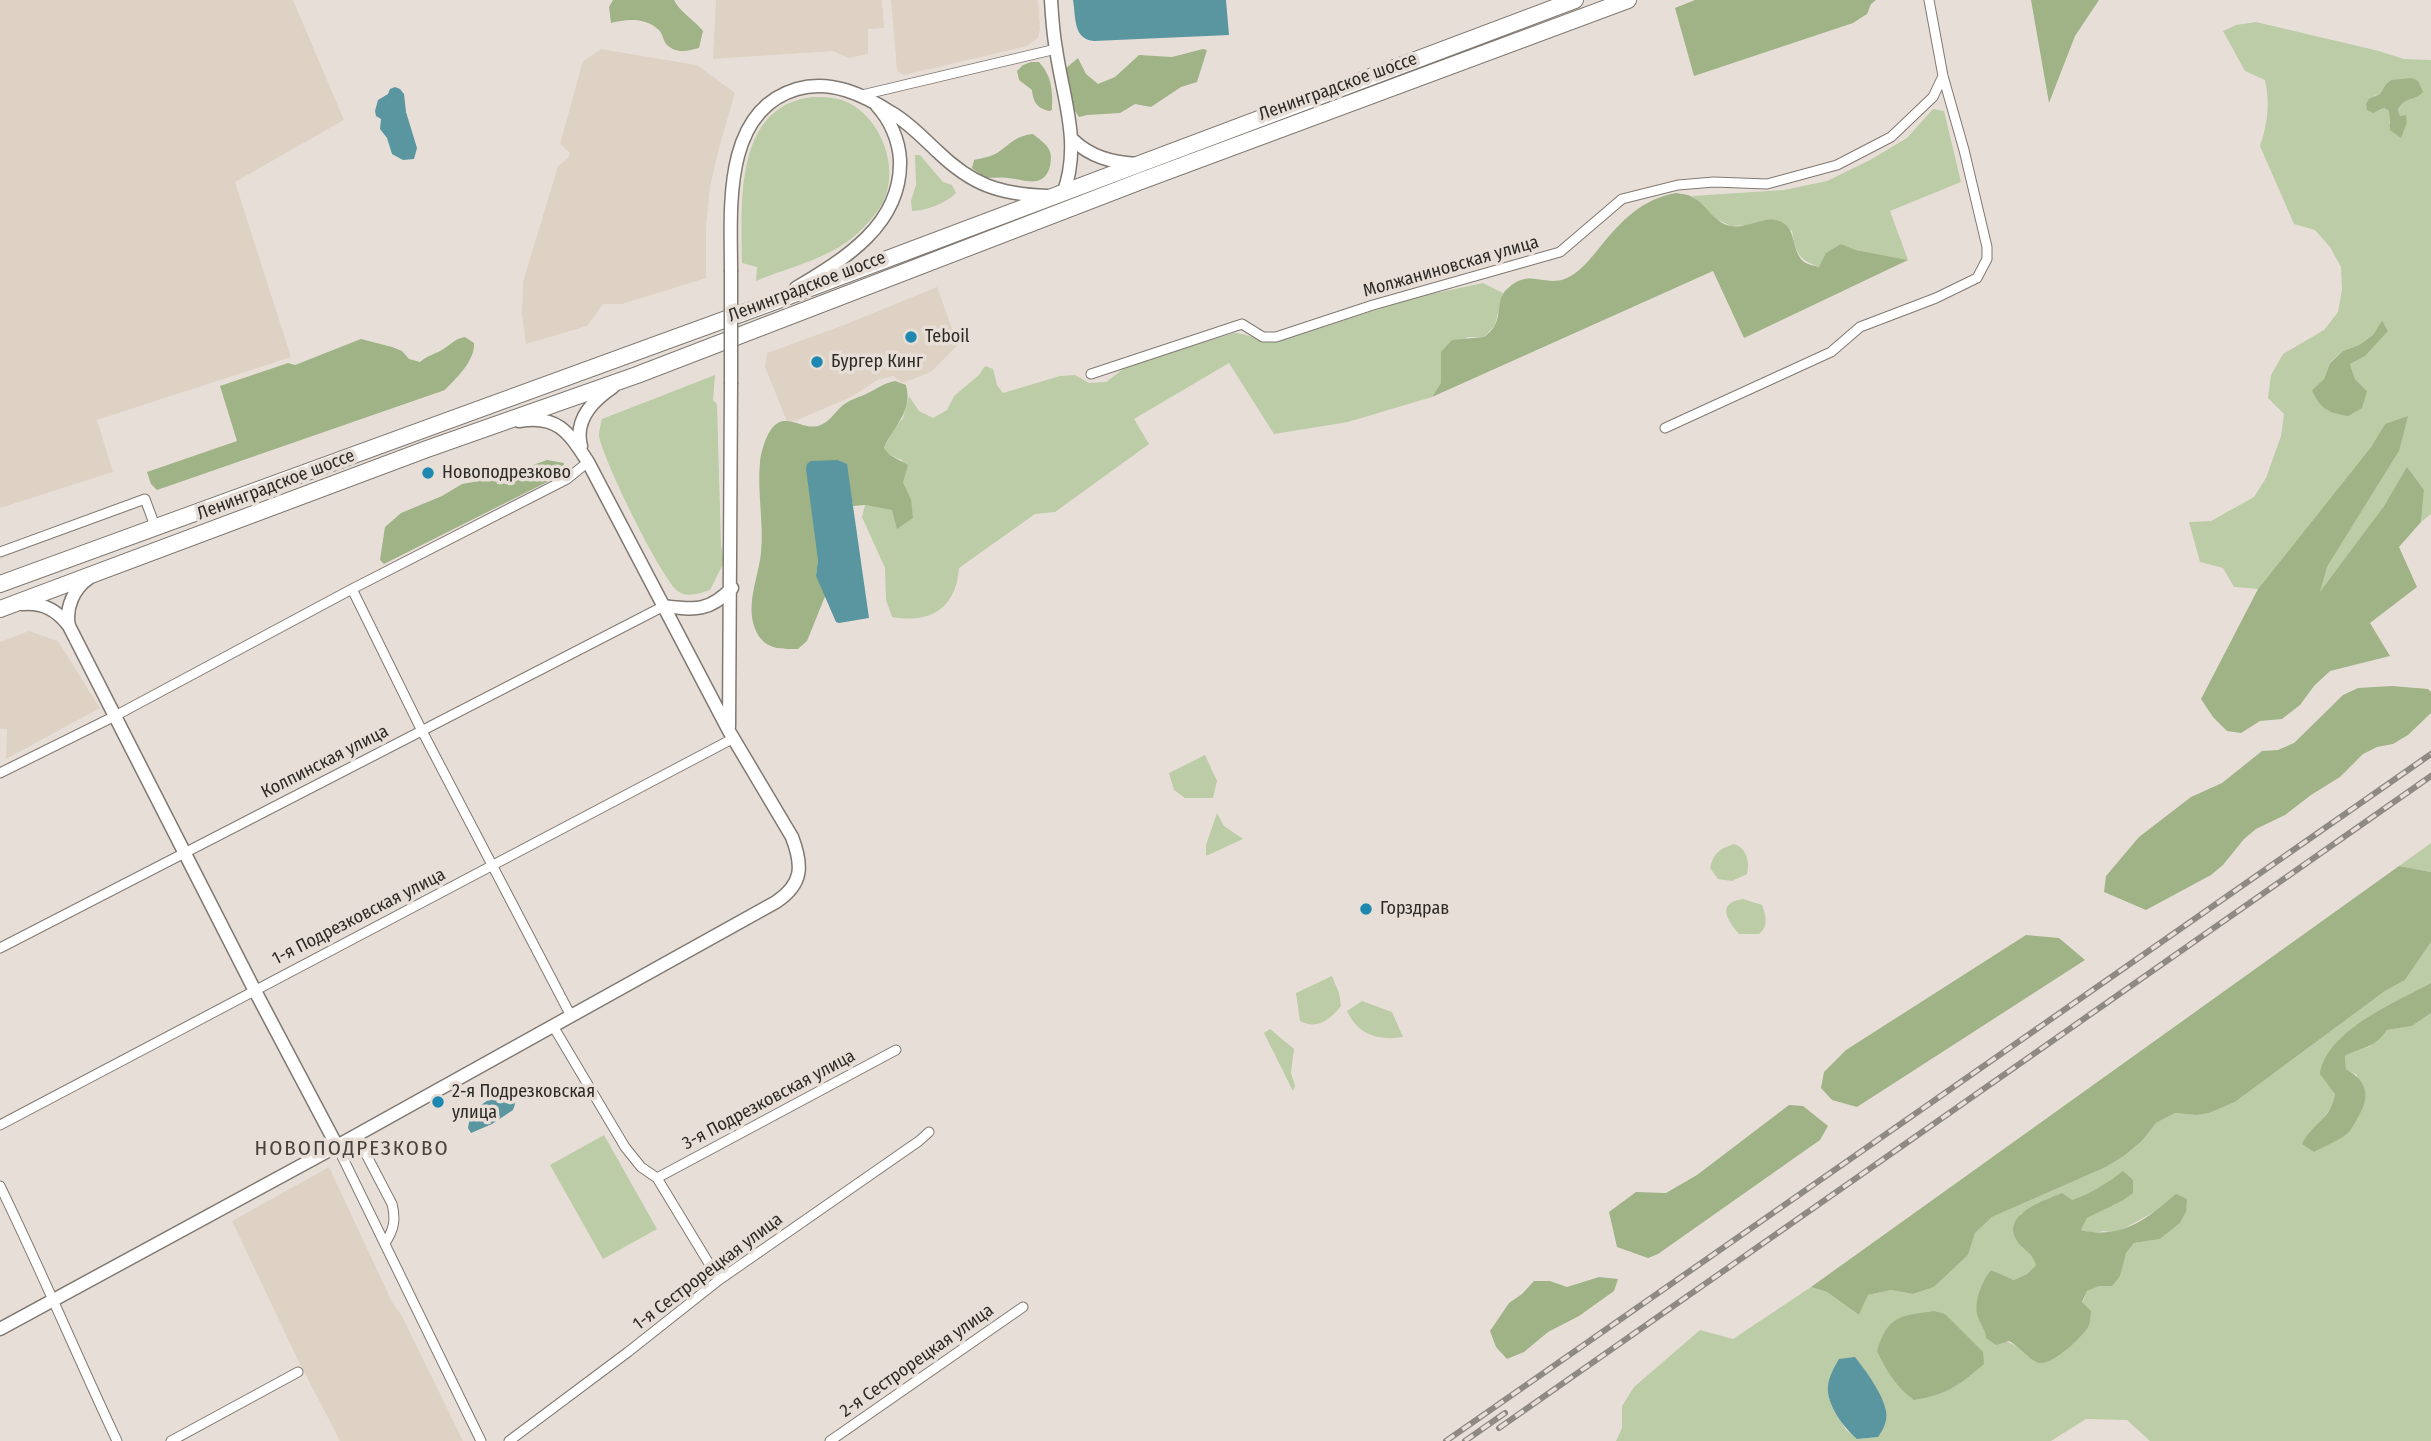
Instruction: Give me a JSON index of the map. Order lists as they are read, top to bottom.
{
  "streets": {
    "highway": ["Ленинградское шоссе"],
    "street": [
      "Молжаниновская улица",
      "Колпинская улица",
      "1-я Подрезковская улица",
      "3-я Подрезковская улица",
      "1-я Сестрорецкая улица",
      "2-я Сестрорецкая улица"
    ]
  },
  "districts": ["НОВОПОДРЕЗКОВО"],
  "places": [
    "Teboil",
    "Бургер Кинг",
    "Новоподрезково",
    "Горздрав",
    "2-я Подрезковская улица"
  ]
}
